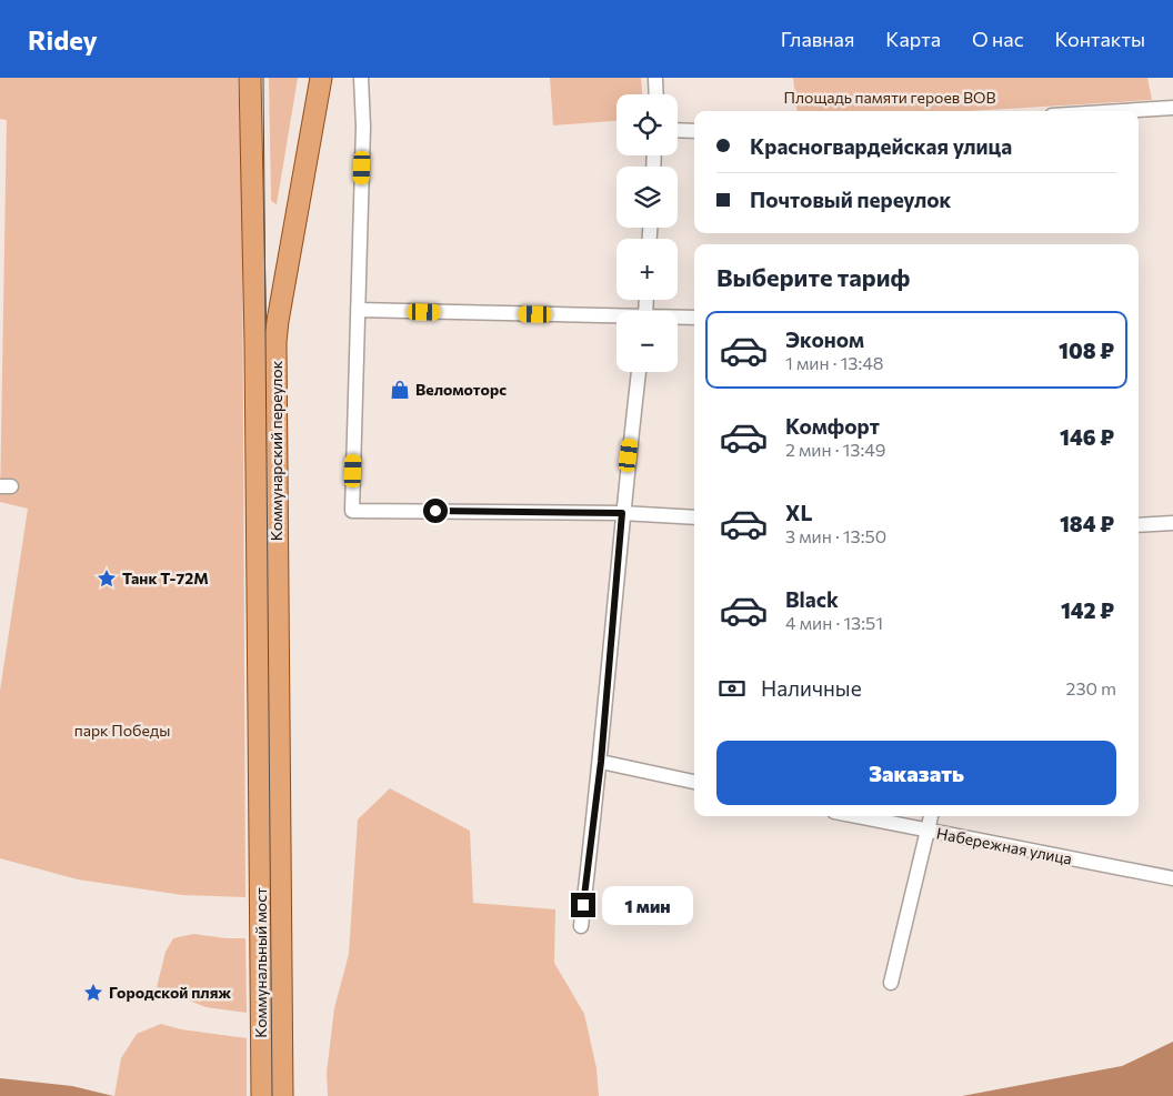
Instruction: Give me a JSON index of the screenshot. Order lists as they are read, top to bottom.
{
  "streets": {
    "main road": ["Коммунарский переулок", "Коммунальный мост"],
    "street": ["Набережная улица"]
  },
  "crossings": [
    ["Коммунарский переулок", "Коммунальный мост"]
  ],
  "parks": ["Площадь памяти героев ВОВ", "парк Победы"],
  "places": {
    "shop": ["Веломоторс"],
    "place": ["Танк Т-72М", "Городской пляж"]
  },
  "page": {
    "header": "Ridey",
    "nav": [
      "Главная",
      "Карта",
      "О нас",
      "Контакты"
    ],
    "map_buttons": ["+", "−"],
    "banner": ["Красногвардейская улица", "Почтовый переулок"],
    "heading": "Выберите тариф",
    "list": [
      {
        "name": "Эконом",
        "note": "1 мин · 13:48",
        "value": "108 ₽"
      },
      {
        "name": "Комфорт",
        "note": "2 мин · 13:49",
        "value": "146 ₽"
      },
      {
        "name": "XL",
        "note": "3 мин · 13:50",
        "value": "184 ₽"
      },
      {
        "name": "Black",
        "note": "4 мин · 13:51",
        "value": "142 ₽"
      }
    ],
    "pay": ["Наличные", "230 m"],
    "buttons": "Заказать",
    "bubble": "1 мин"
  }
}
